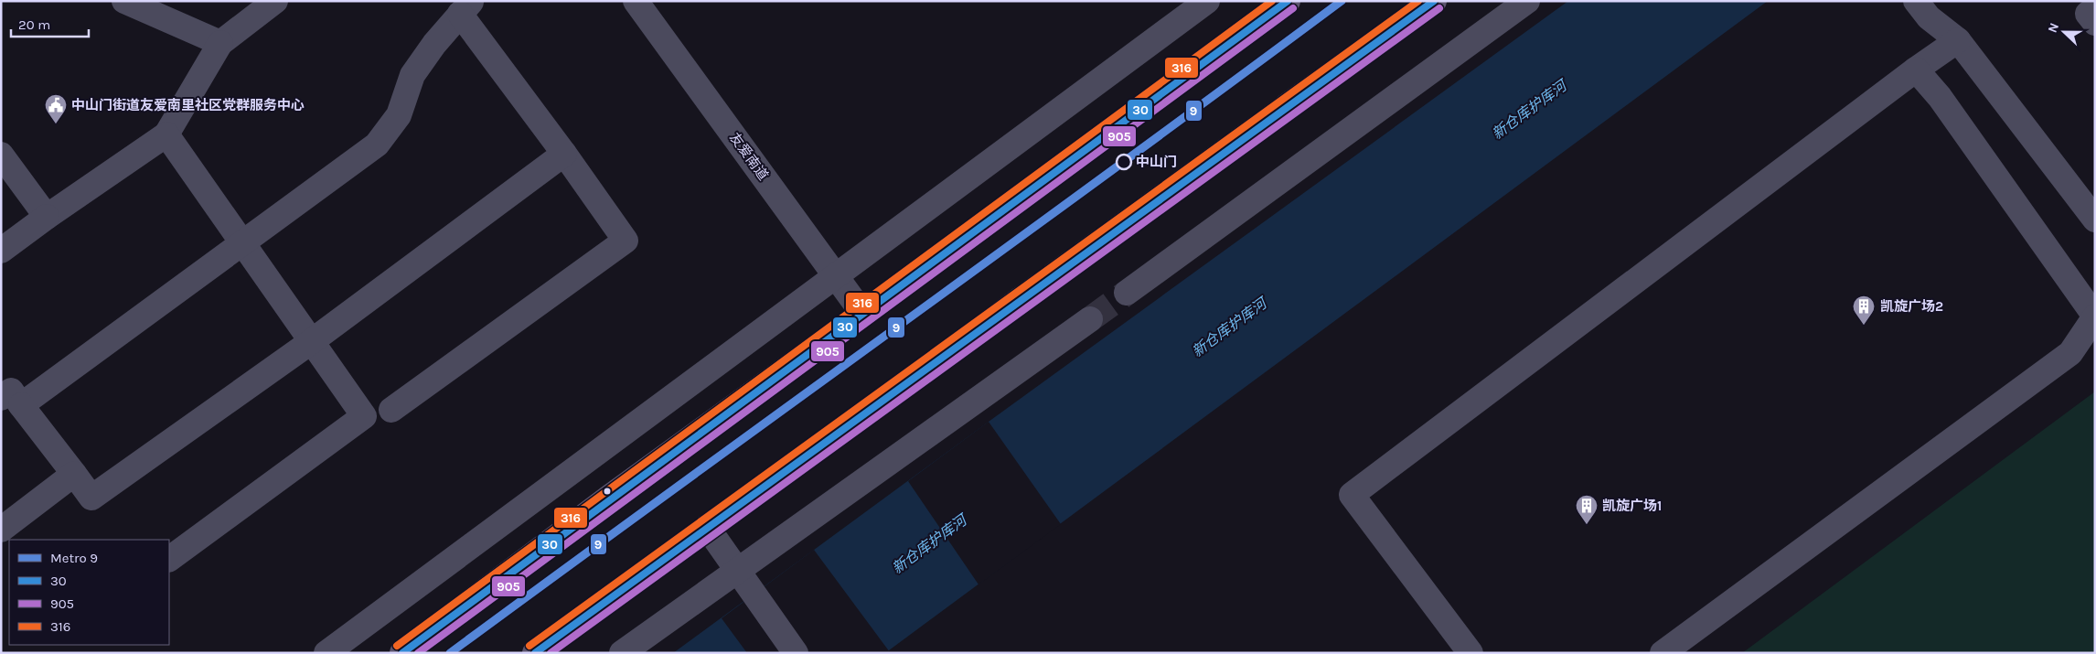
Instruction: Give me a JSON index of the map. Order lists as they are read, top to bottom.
{
  "streets": {
    "street": ["友爱南道"]
  },
  "water": ["新仓库护库河"],
  "places": {
    "public building": ["中山门街道友爱南里社区党群服务中心"],
    "other": ["中山门"],
    "building": ["凯旋广场2", "凯旋广场1"]
  },
  "lines": [
    "metro line 9",
    "transit line 30",
    "transit line 316",
    "transit line 905"
  ],
  "legend": [
    "Metro 9",
    "30",
    "905",
    "316"
  ],
  "scale_bar": "20 m",
  "north": "left"
}
